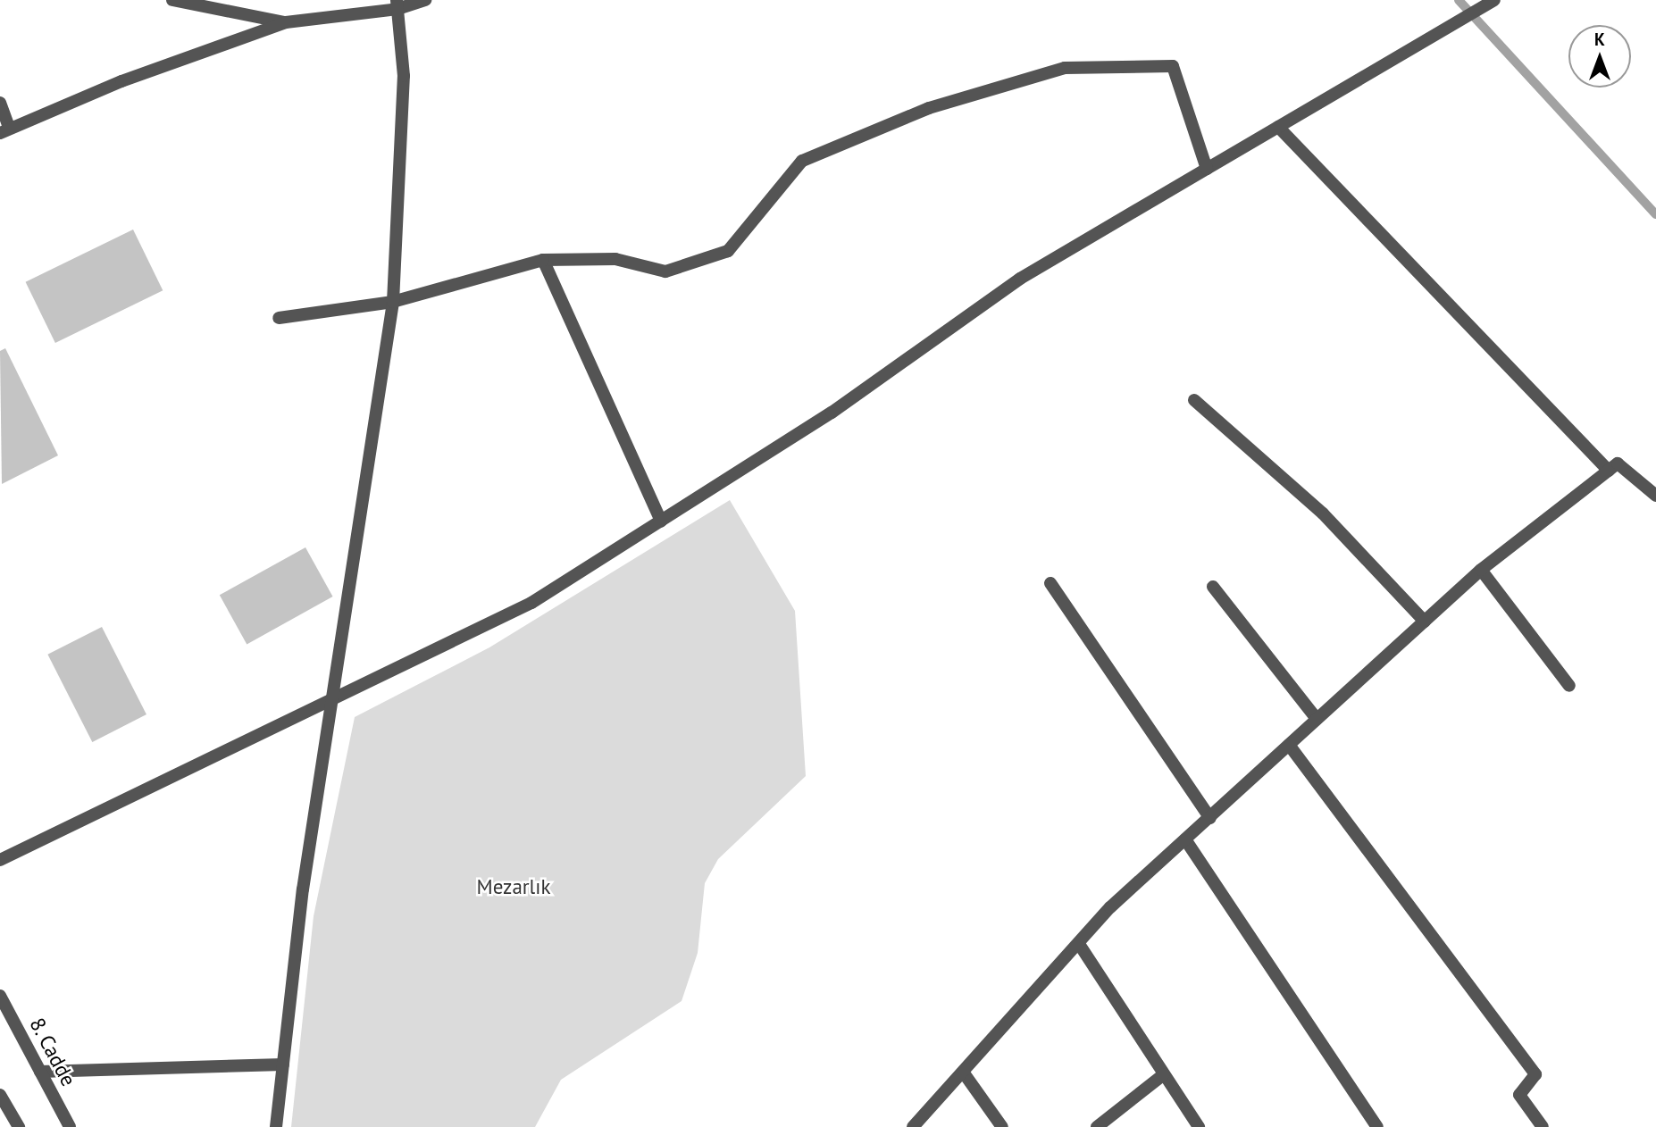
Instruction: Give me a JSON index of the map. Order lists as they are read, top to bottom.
{
  "streets": {
    "street": ["8. Cadde"]
  },
  "parks": ["Mezarlık"],
  "north": "top"
}
